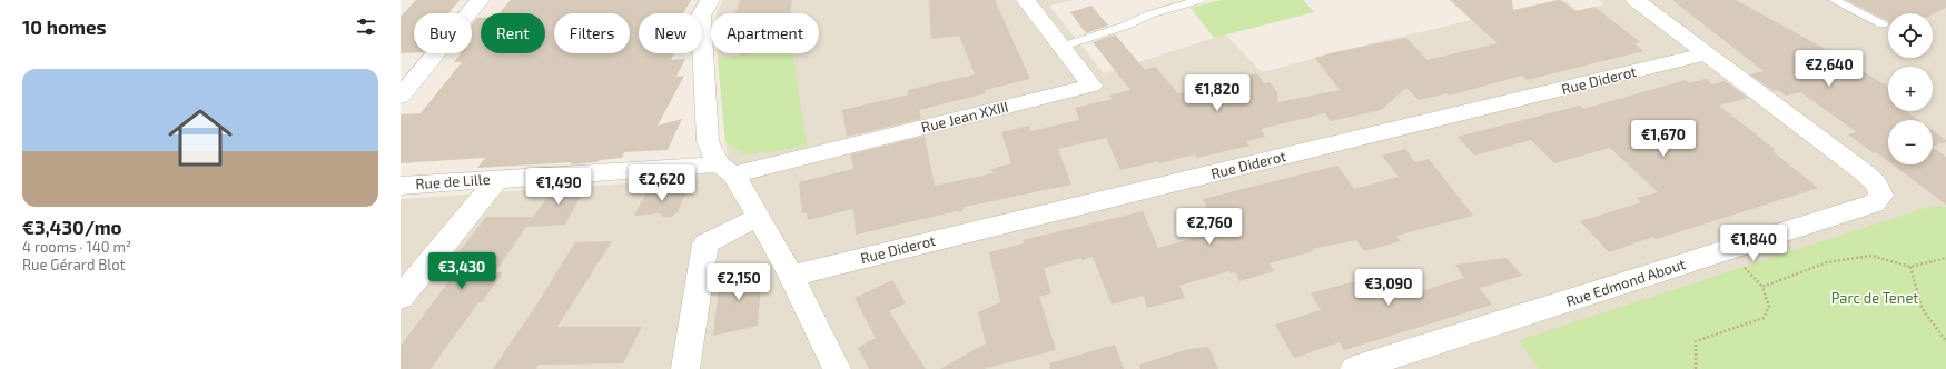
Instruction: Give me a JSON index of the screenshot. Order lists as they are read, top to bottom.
{
  "streets": {
    "street": [
      "Rue Diderot",
      "Rue Jean XXIII",
      "Rue de Lille",
      "Rue Edmond About"
    ]
  },
  "crossings": [
    ["Rue Diderot", "Rue Edmond About"],
    ["Rue Jean XXIII", "Rue de Lille"]
  ],
  "parks": ["Parc de Tenet"],
  "page": {
    "heading": "10 homes",
    "map_buttons": ["+", "−"],
    "chip": [
      "Buy",
      "Rent",
      "Filters",
      "New",
      "Apartment"
    ],
    "price": [
      "€2,640",
      "€1,820",
      "€1,670",
      "€2,620",
      "€1,490",
      "€2,760",
      "€1,840",
      "€3,430",
      "€2,150",
      "€3,090"
    ],
    "list": [
      {
        "name": "€3,430/mo",
        "note": "4 rooms · 140 m² · Rue Gérard Blot"
      }
    ]
  }
}
